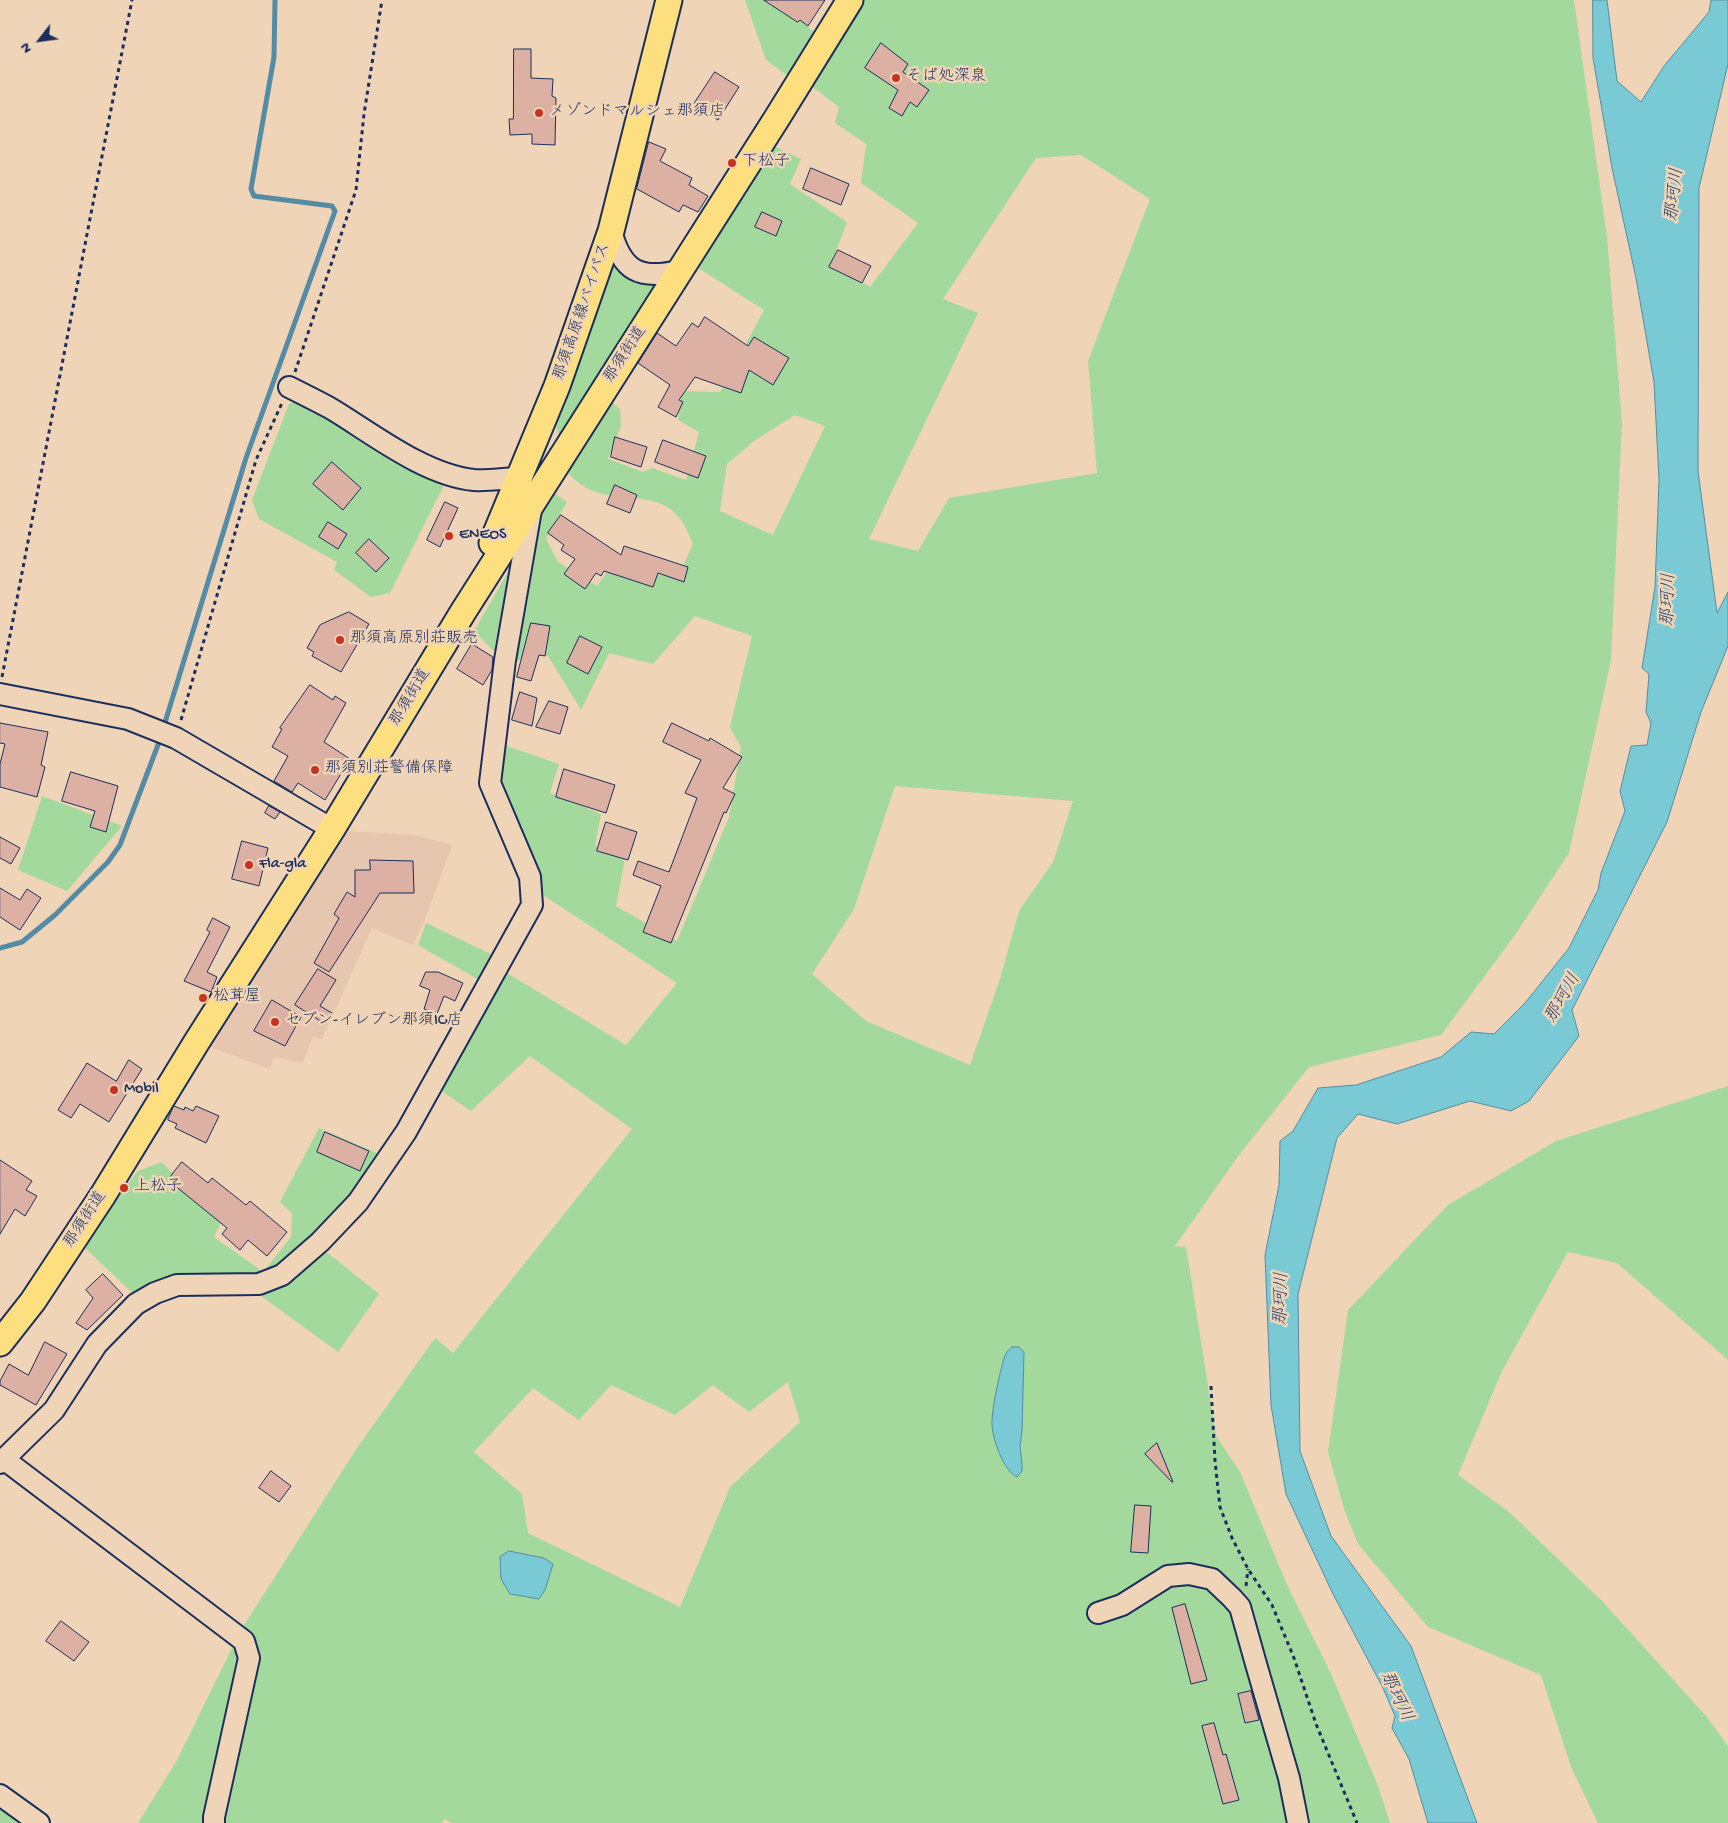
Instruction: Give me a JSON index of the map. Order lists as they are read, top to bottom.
{
  "streets": {
    "main road": ["那須高原線バイパス", "那須街道"]
  },
  "crossings": [
    ["那須高原線バイパス", "那須街道"]
  ],
  "water": ["那珂川"],
  "places": [
    "そば処深泉",
    "メゾンドマルシェ那須店",
    "下松子",
    "ENEOS",
    "那須高原別荘販売",
    "那須別荘警備保障",
    "Fla-gla",
    "松茸屋",
    "セブン-イレブン那須IC店",
    "Mobil",
    "上松子"
  ],
  "north": "bottom left"
}
